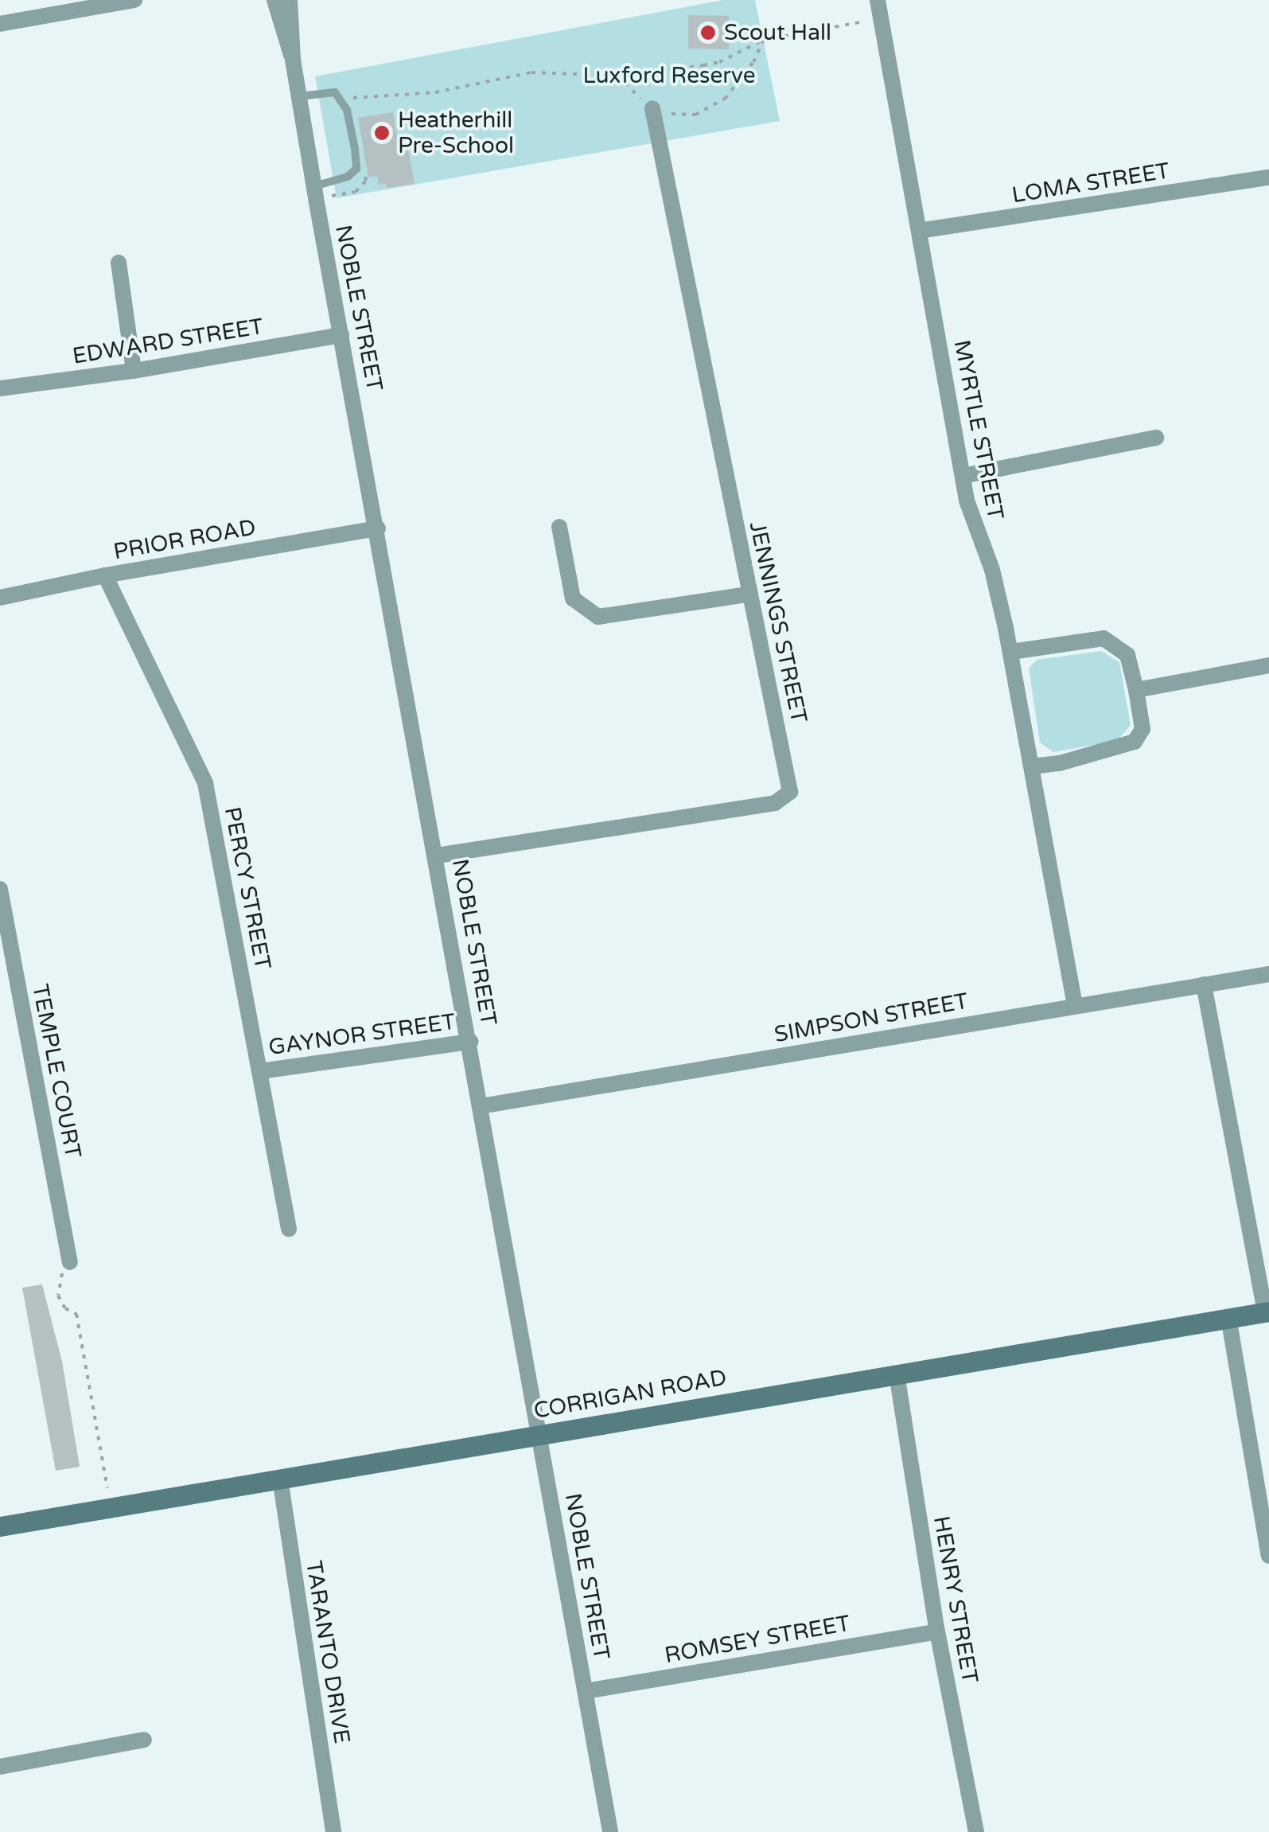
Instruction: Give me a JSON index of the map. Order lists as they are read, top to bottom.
{
  "streets": {
    "main road": ["CORRIGAN ROAD"],
    "street": [
      "LOMA STREET",
      "NOBLE STREET",
      "EDWARD STREET",
      "MYRTLE STREET",
      "PRIOR ROAD",
      "JENNINGS STREET",
      "PERCY STREET",
      "SIMPSON STREET",
      "GAYNOR STREET",
      "TEMPLE COURT",
      "HENRY STREET",
      "ROMSEY STREET",
      "TARANTO DRIVE"
    ]
  },
  "crossings": [
    ["LOMA STREET", "MYRTLE STREET"],
    ["NOBLE STREET", "EDWARD STREET"],
    ["NOBLE STREET", "PRIOR ROAD"],
    ["NOBLE STREET", "JENNINGS STREET"],
    ["NOBLE STREET", "SIMPSON STREET"],
    ["NOBLE STREET", "GAYNOR STREET"],
    ["NOBLE STREET", "CORRIGAN ROAD"],
    ["NOBLE STREET", "ROMSEY STREET"],
    ["MYRTLE STREET", "SIMPSON STREET"],
    ["PRIOR ROAD", "PERCY STREET"],
    ["PERCY STREET", "GAYNOR STREET"],
    ["CORRIGAN ROAD", "HENRY STREET"],
    ["CORRIGAN ROAD", "TARANTO DRIVE"],
    ["HENRY STREET", "ROMSEY STREET"]
  ],
  "parks": ["Luxford Reserve"],
  "places": ["Scout Hall", "Heatherhill Pre-School"]
}
